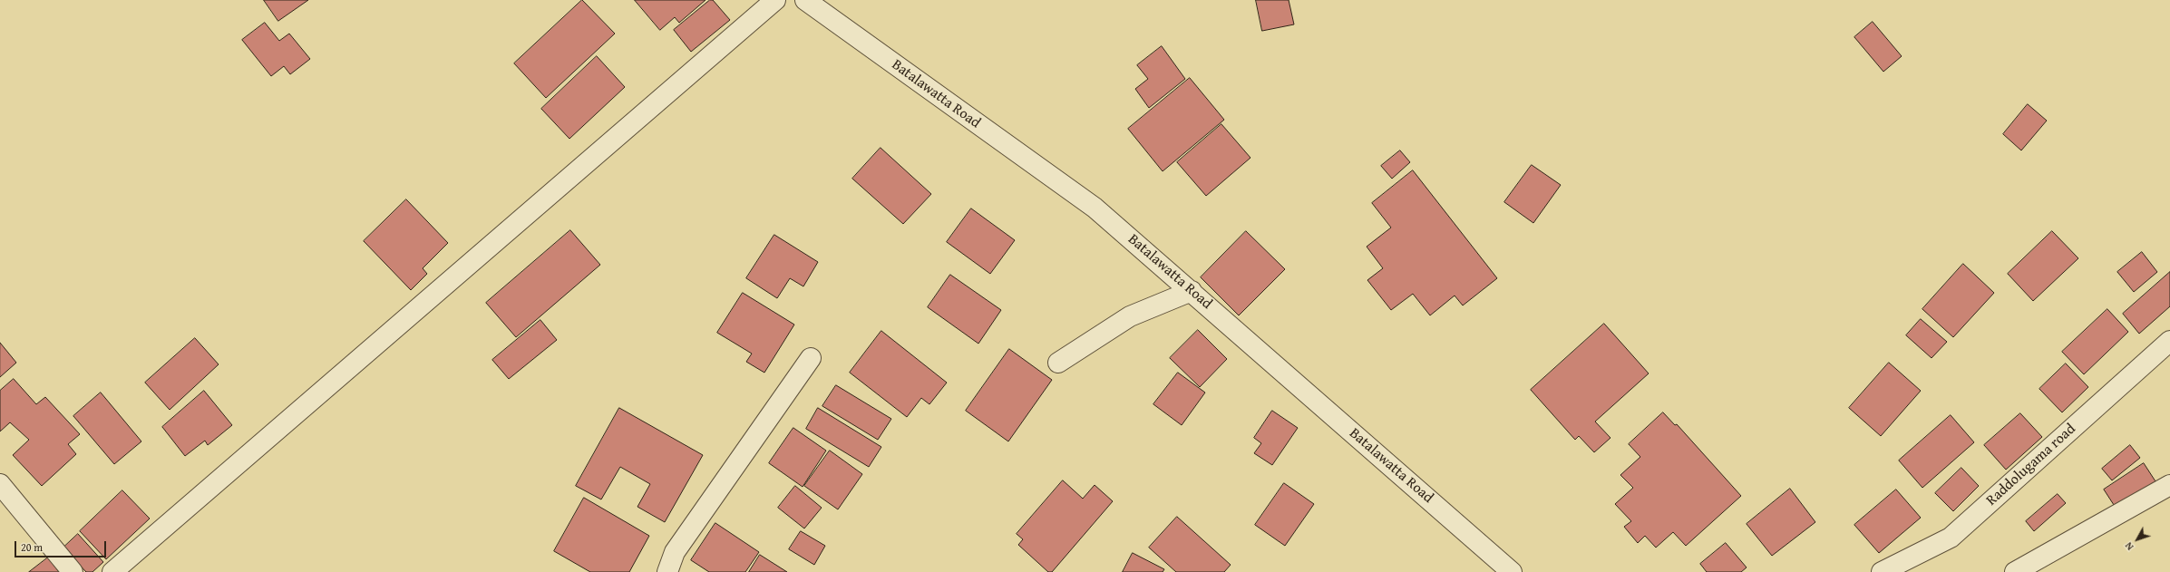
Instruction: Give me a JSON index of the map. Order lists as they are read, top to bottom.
{
  "streets": {
    "street": ["Batalawatta Road", "Raddolugama road"]
  },
  "scale_bar": "20 m",
  "north": "bottom left"
}
